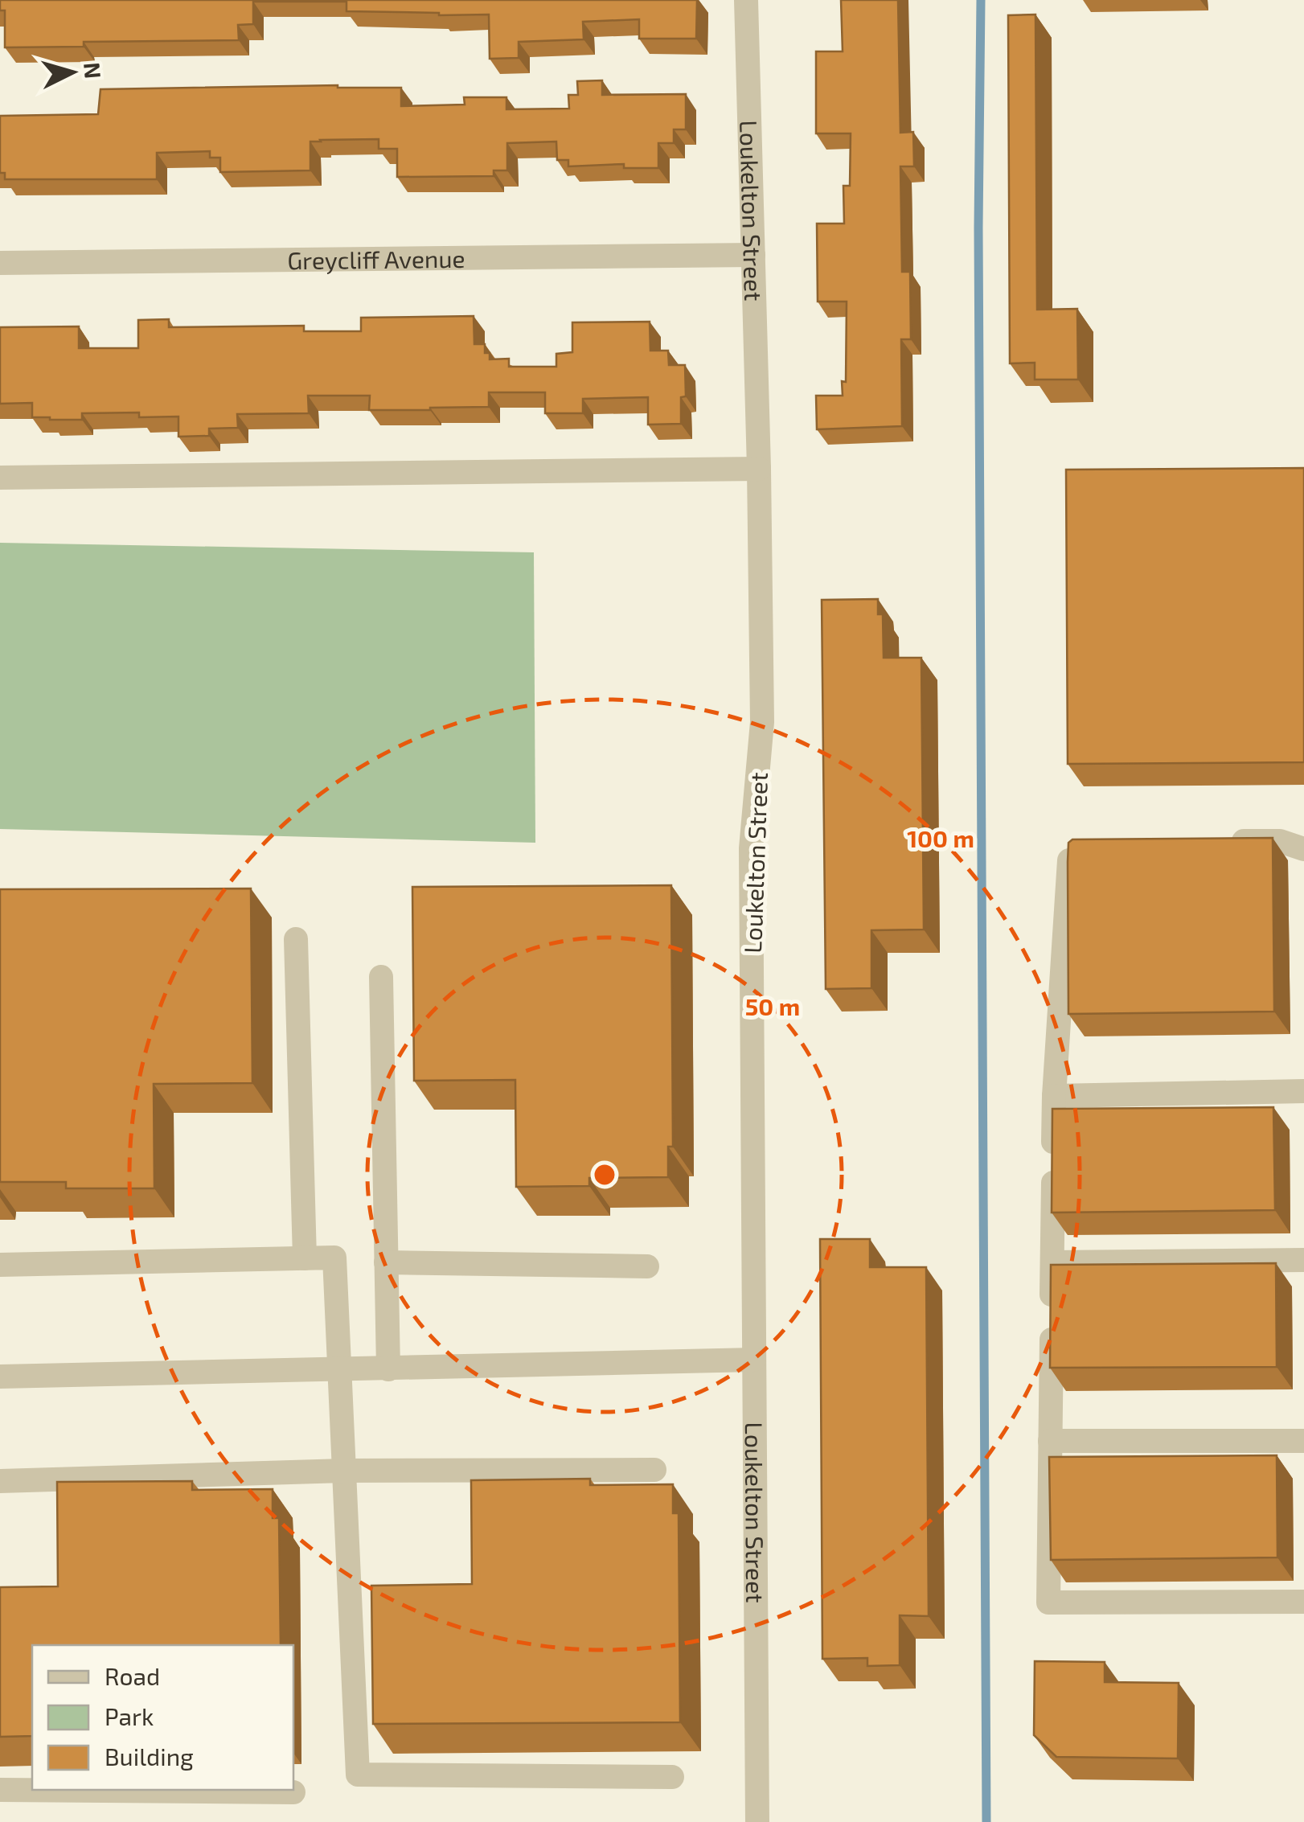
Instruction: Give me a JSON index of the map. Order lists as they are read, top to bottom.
{
  "streets": {
    "street": ["Loukelton Street", "Greycliff Avenue"]
  },
  "crossings": [
    ["Loukelton Street", "Greycliff Avenue"]
  ],
  "legend": ["Road", "Park", "Building"],
  "north": "right",
  "rings": ["100 m", "50 m"]
}
